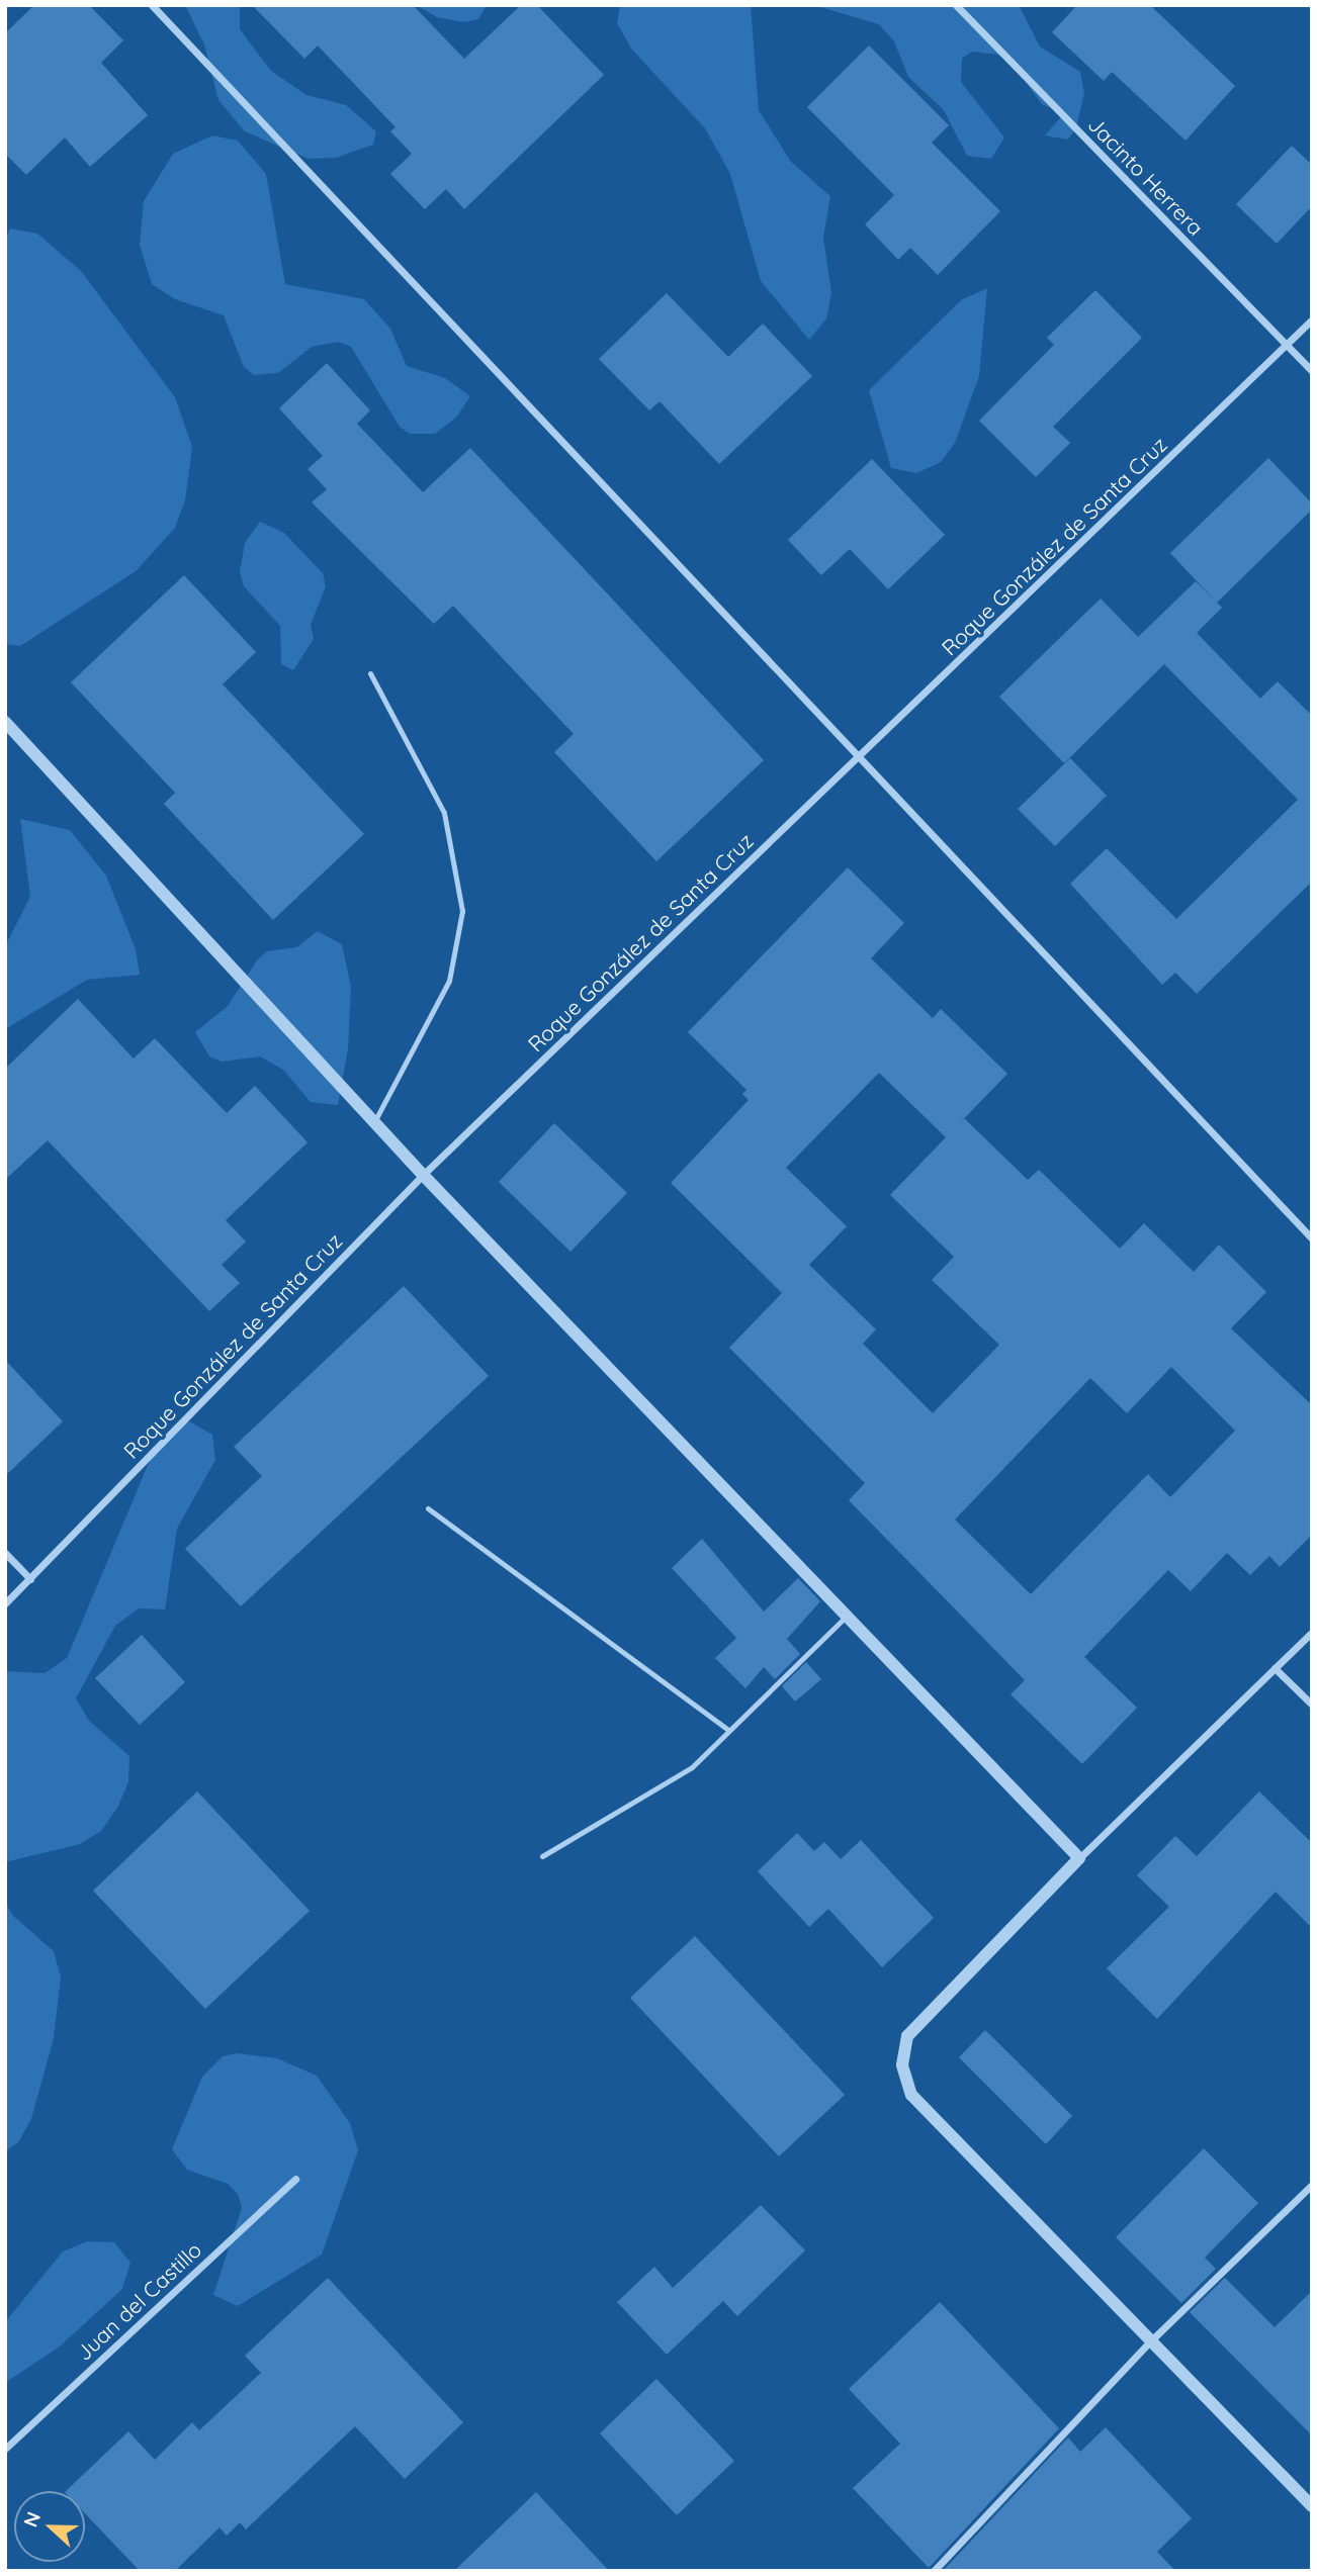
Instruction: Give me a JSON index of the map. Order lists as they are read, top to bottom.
{
  "streets": {
    "street": ["Jacinto Herrera", "Roque González de Santa Cruz", "Juan del Castillo"]
  },
  "crossings": [
    ["Jacinto Herrera", "Roque González de Santa Cruz"]
  ],
  "north": "left"
}
